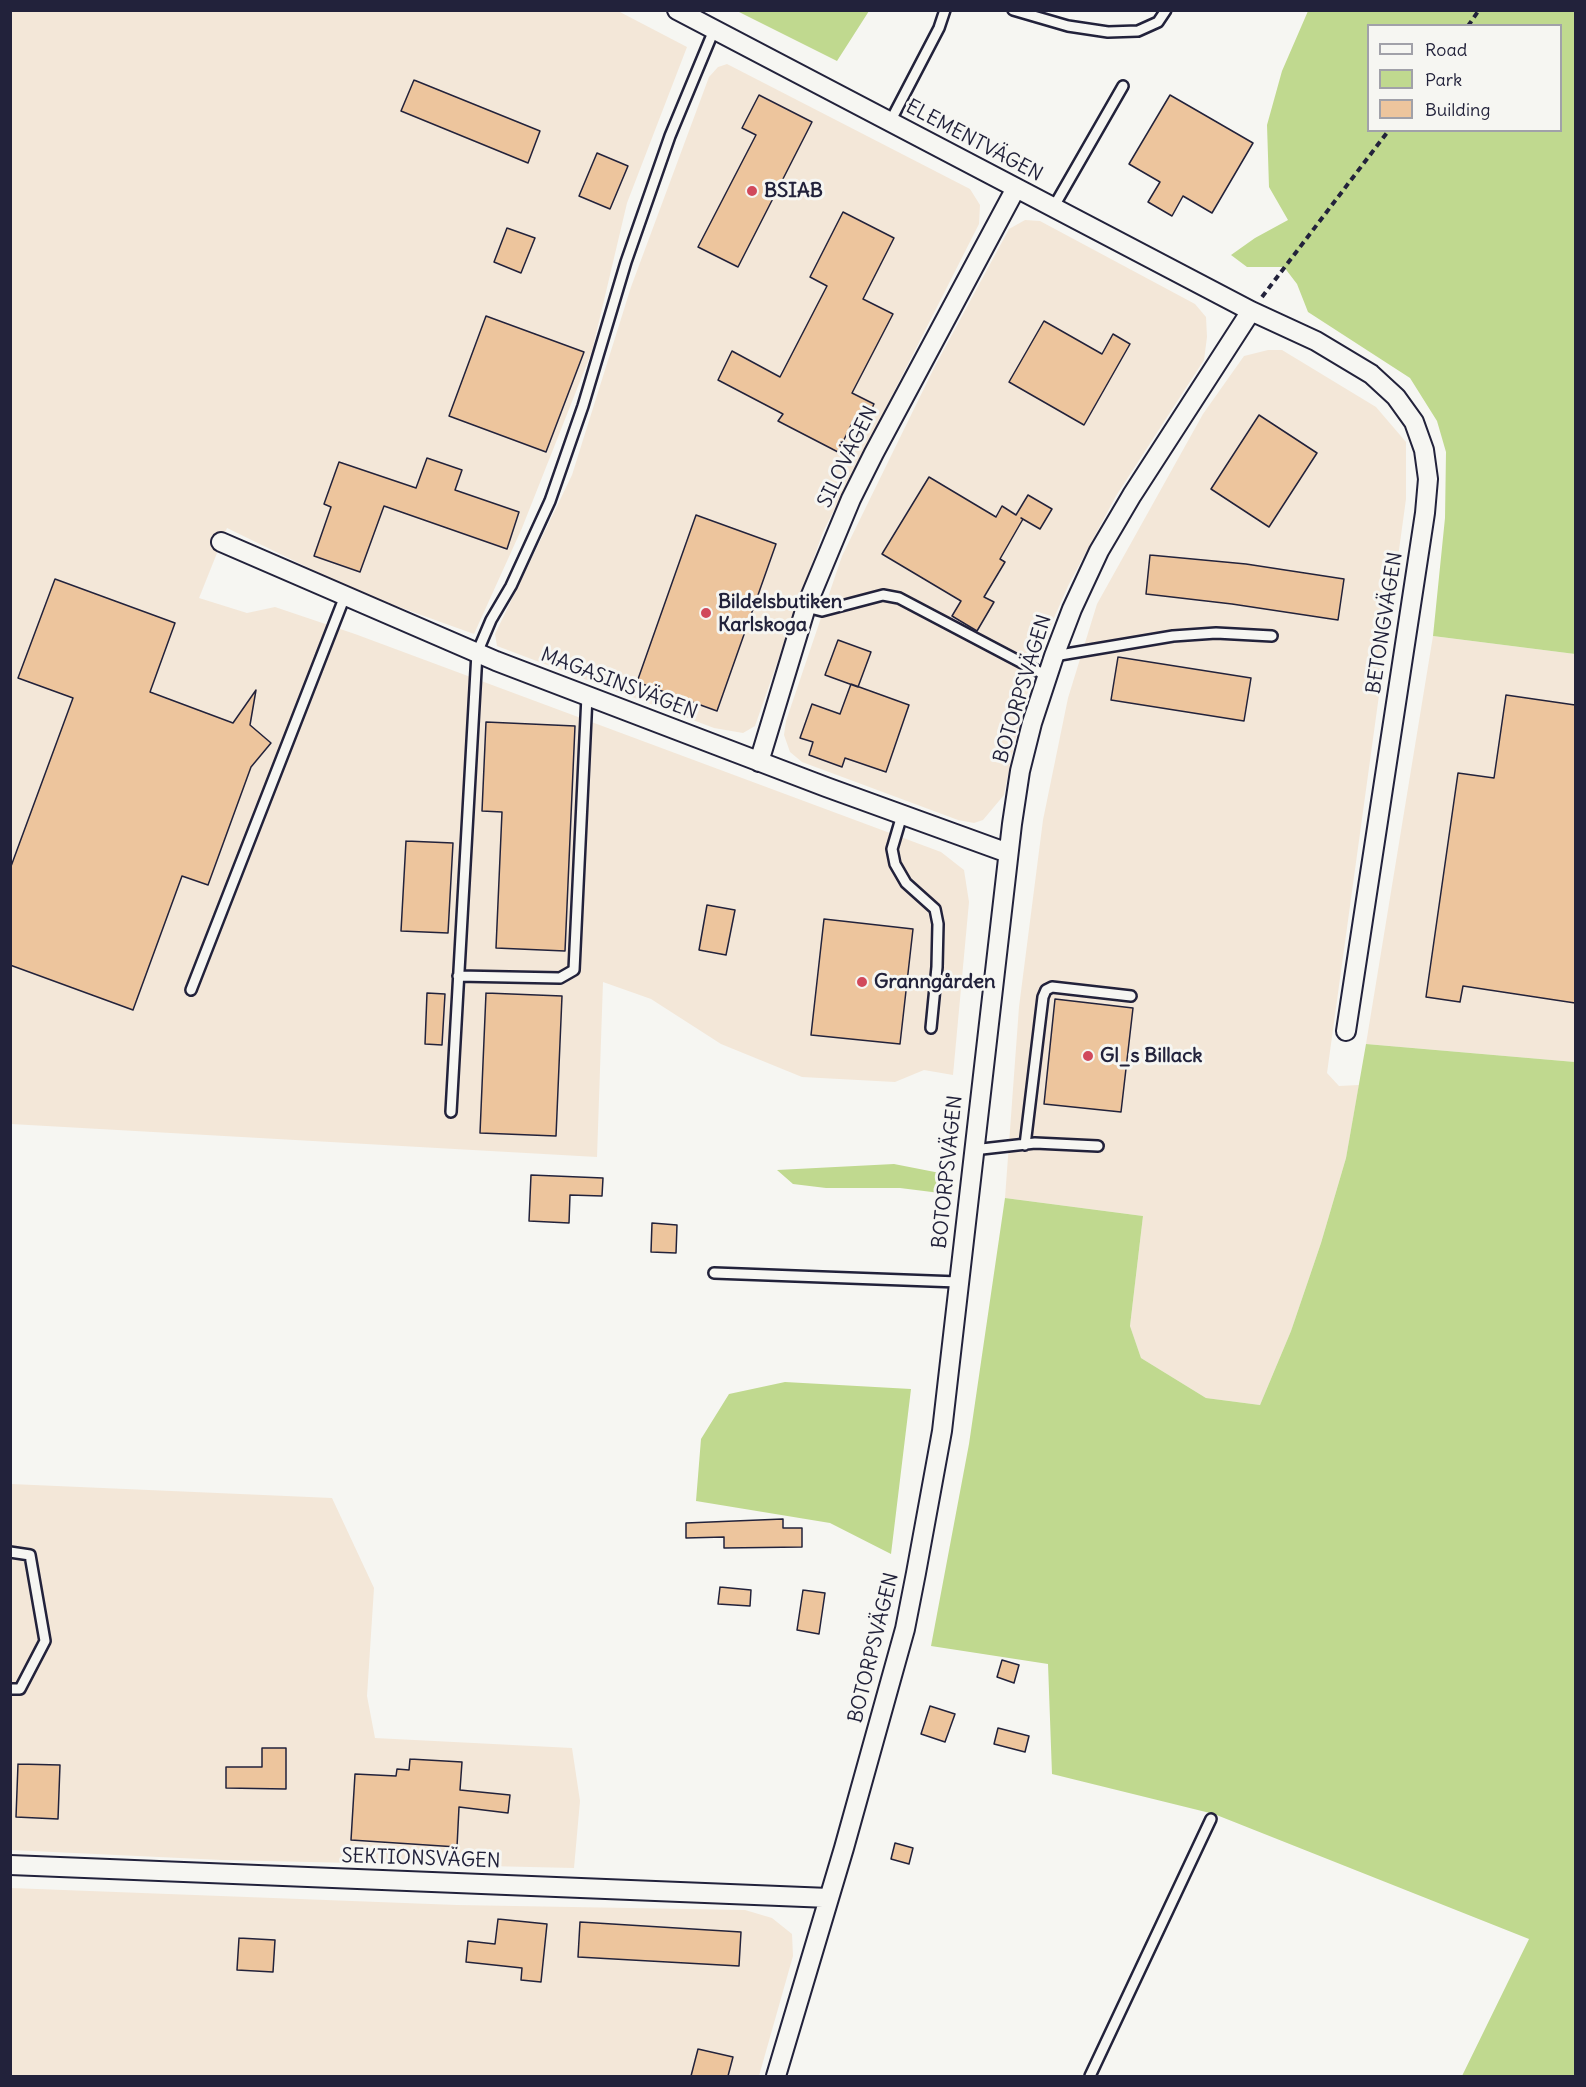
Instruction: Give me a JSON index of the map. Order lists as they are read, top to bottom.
{
  "streets": {
    "street": [
      "ELEMENTVÄGEN",
      "SILOVÄGEN",
      "BETONGVÄGEN",
      "MAGASINSVÄGEN",
      "BOTORPSVÄGEN",
      "SEKTIONSVÄGEN"
    ]
  },
  "crossings": [
    ["ELEMENTVÄGEN", "SILOVÄGEN"],
    ["ELEMENTVÄGEN", "BETONGVÄGEN"],
    ["ELEMENTVÄGEN", "BOTORPSVÄGEN"],
    ["SILOVÄGEN", "MAGASINSVÄGEN"],
    ["BETONGVÄGEN", "BOTORPSVÄGEN"],
    ["MAGASINSVÄGEN", "BOTORPSVÄGEN"],
    ["BOTORPSVÄGEN", "SEKTIONSVÄGEN"]
  ],
  "places": [
    "BSIAB",
    "Bildelsbutiken Karlskoga",
    "Granngården",
    "Gl_s Billack"
  ],
  "legend": ["Road", "Park", "Building"]
}
